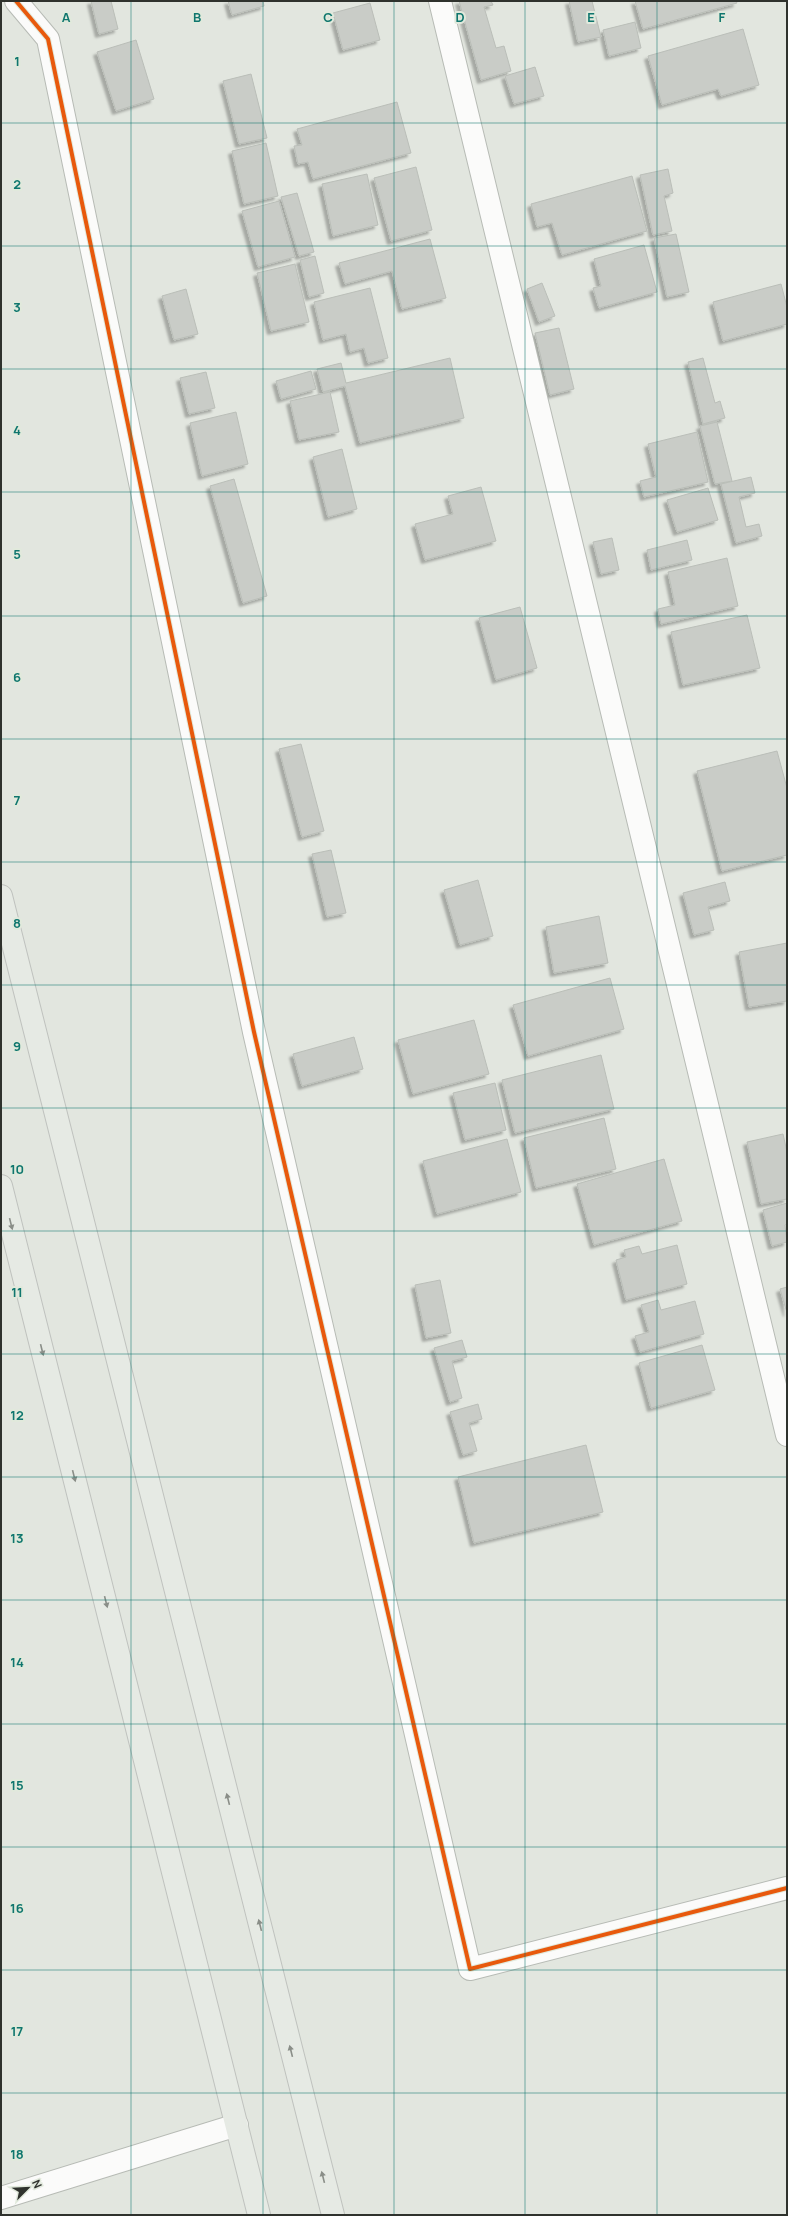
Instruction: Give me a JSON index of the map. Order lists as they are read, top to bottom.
{
  "north": "top right",
  "grid": {
    "columns": [
      "A",
      "B",
      "C",
      "D",
      "E",
      "F"
    ],
    "rows": [
      "1",
      "2",
      "3",
      "4",
      "5",
      "6",
      "7",
      "8",
      "9",
      "10",
      "11",
      "12",
      "13",
      "14",
      "15",
      "16",
      "17",
      "18"
    ]
  }
}
